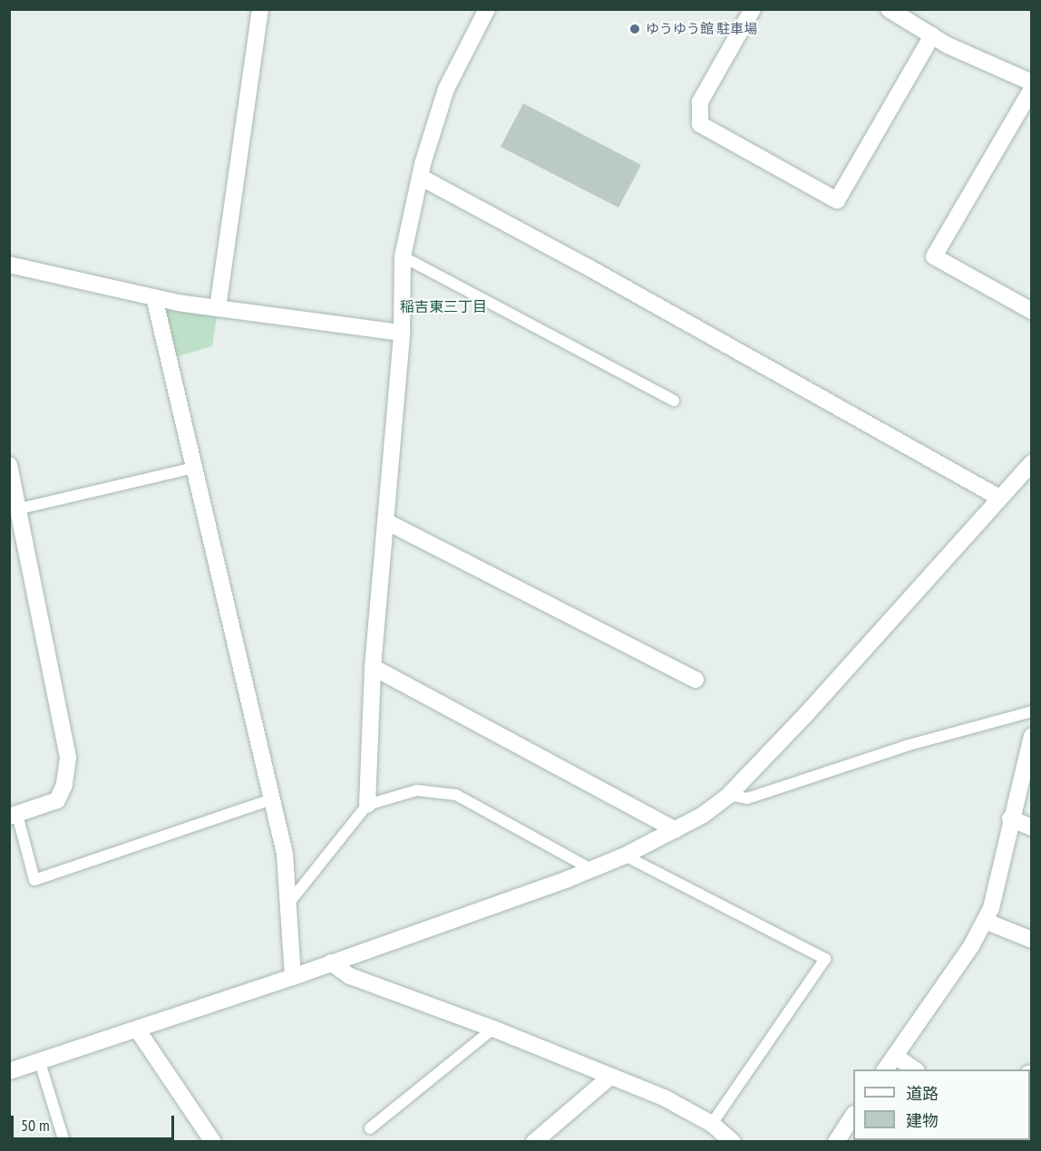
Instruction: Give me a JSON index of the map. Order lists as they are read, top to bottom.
{
  "districts": ["稲吉東三丁目"],
  "places": ["ゆうゆう館 駐車場"],
  "legend": ["道路", "建物"],
  "scale_bar": "50 m"
}
